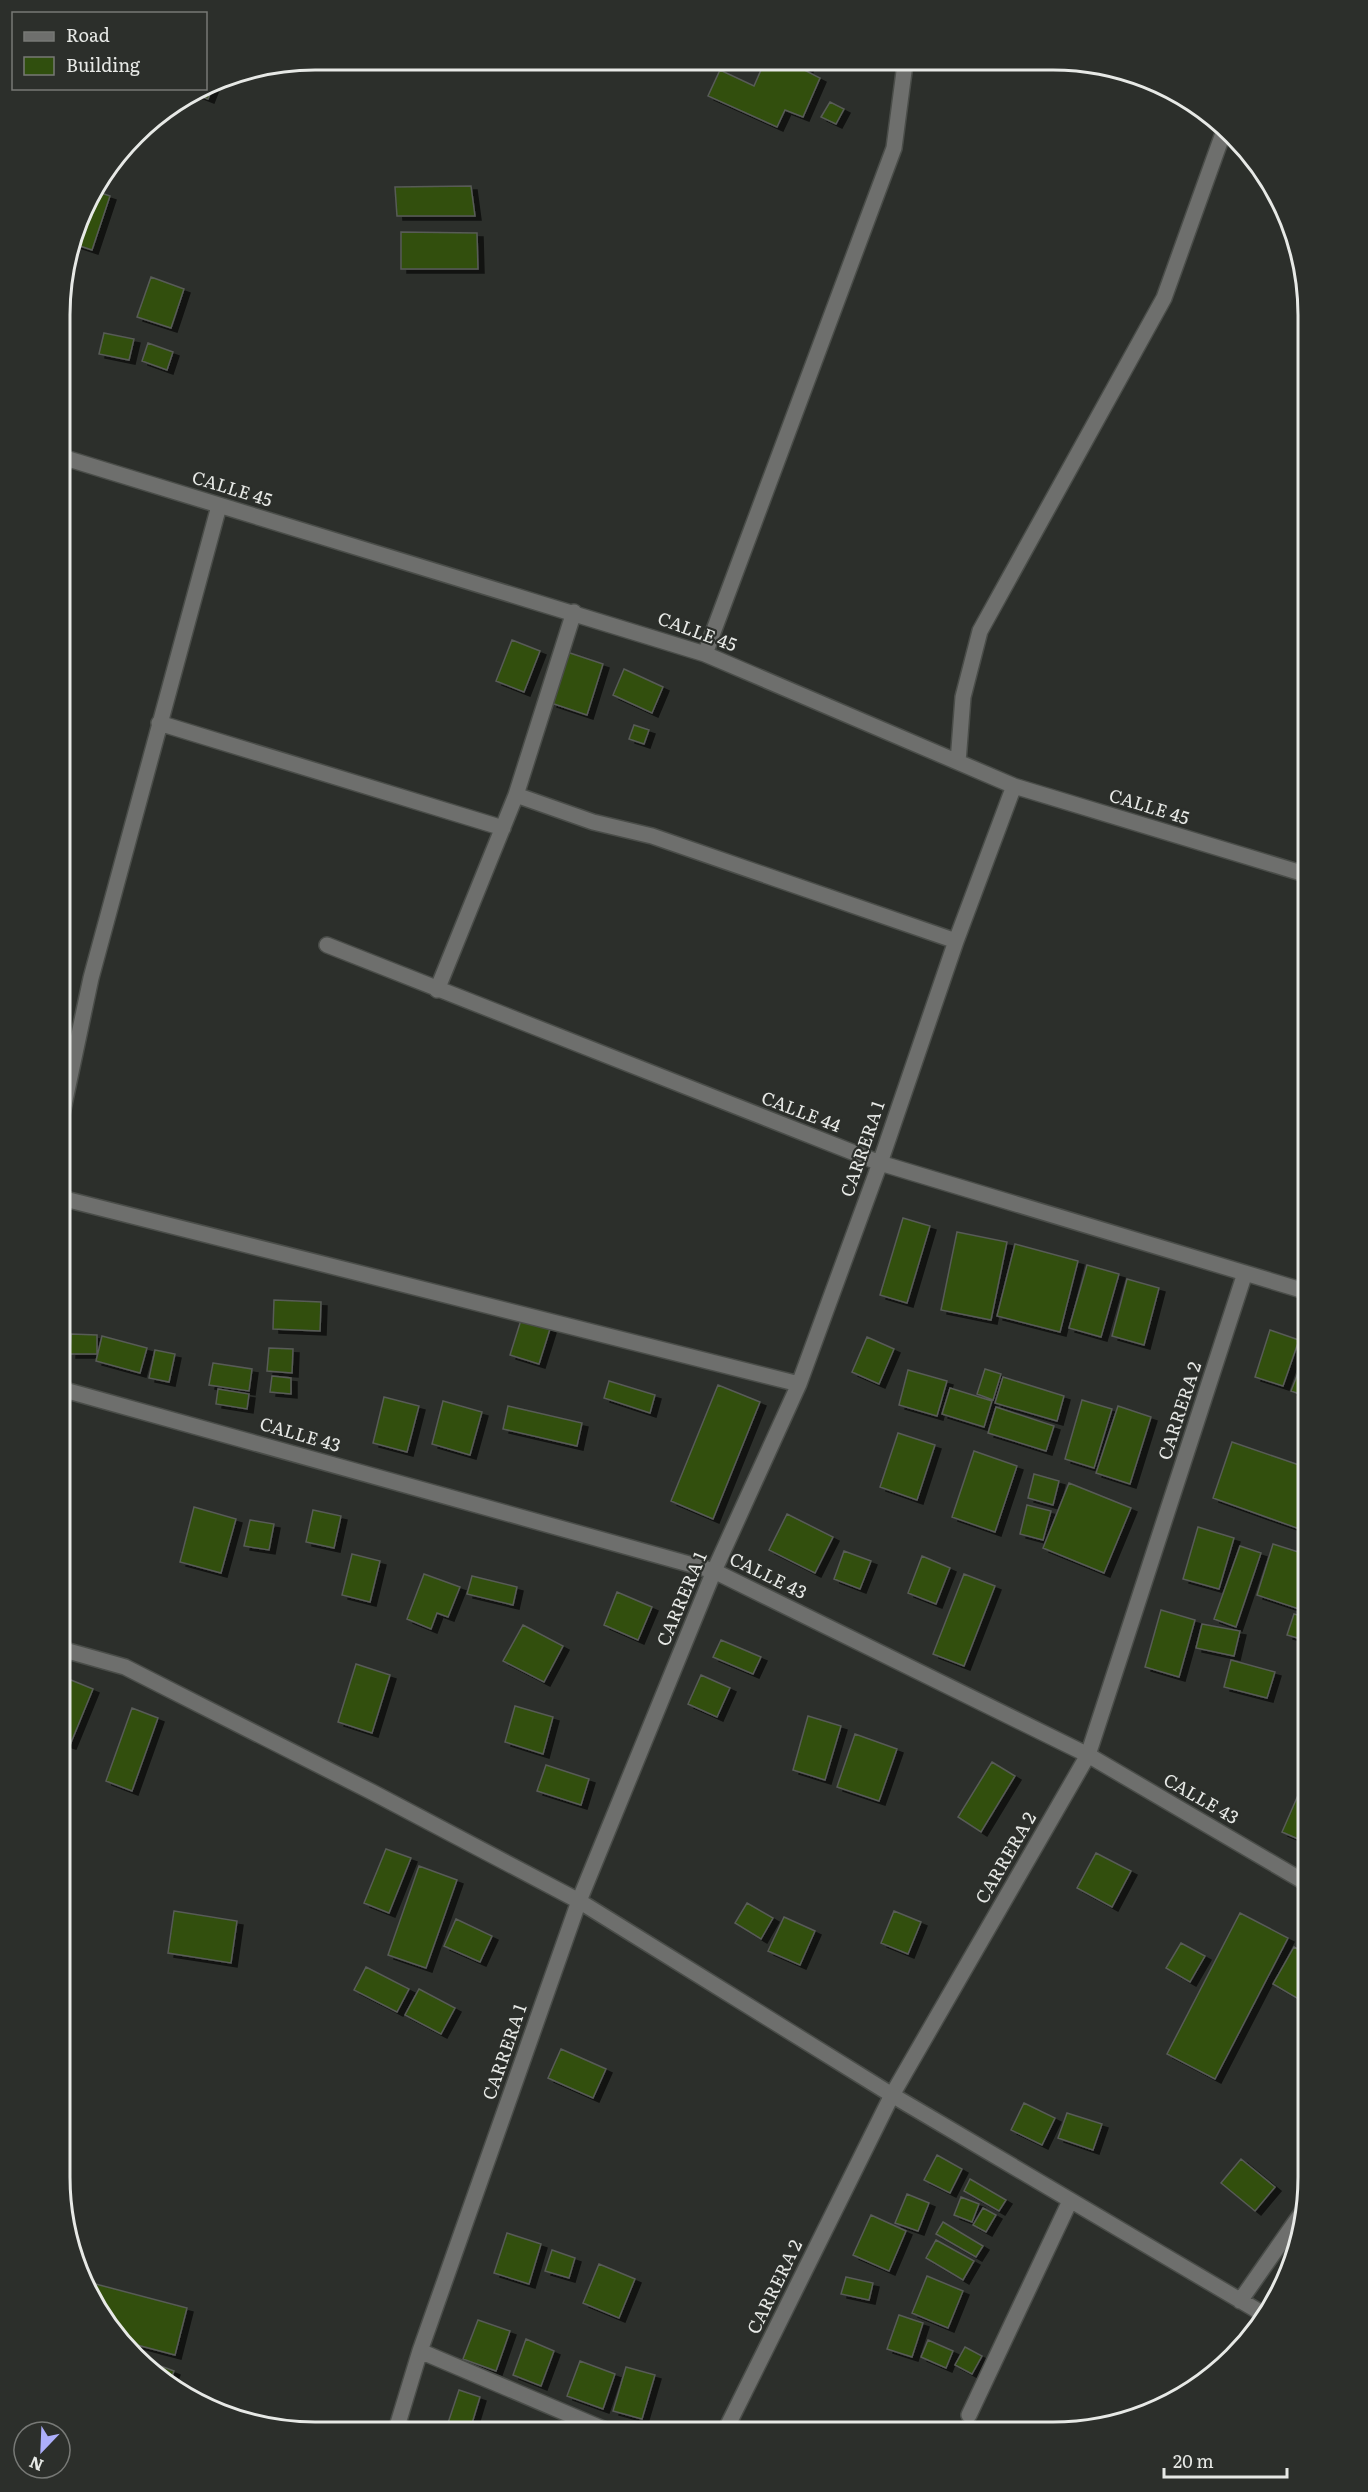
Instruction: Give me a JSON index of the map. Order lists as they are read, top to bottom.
{
  "streets": {
    "street": [
      "CALLE 45",
      "CALLE 44",
      "CARRERA 1",
      "CARRERA 2",
      "CALLE 43"
    ]
  },
  "crossings": [
    ["CALLE 45", "CARRERA 1"],
    ["CALLE 44", "CARRERA 1"],
    ["CALLE 44", "CARRERA 2"],
    ["CARRERA 1", "CALLE 43"],
    ["CARRERA 2", "CALLE 43"]
  ],
  "legend": ["Road", "Building"],
  "scale_bar": "20 m",
  "north": "bottom left"
}
